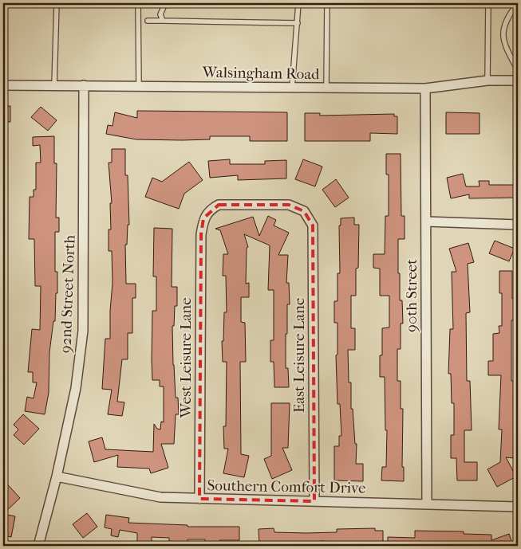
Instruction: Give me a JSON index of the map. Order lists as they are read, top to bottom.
{
  "streets": {
    "street": [
      "Walsingham Road",
      "92nd Street North",
      "90th Street",
      "East Leisure Lane",
      "West Leisure Lane",
      "Southern Comfort Drive"
    ]
  },
  "crossings": [
    ["Walsingham Road", "92nd Street North"],
    ["Walsingham Road", "90th Street"],
    ["92nd Street North", "Southern Comfort Drive"],
    ["90th Street", "Southern Comfort Drive"],
    ["East Leisure Lane", "West Leisure Lane"],
    ["East Leisure Lane", "Southern Comfort Drive"],
    ["West Leisure Lane", "Southern Comfort Drive"]
  ]
}
